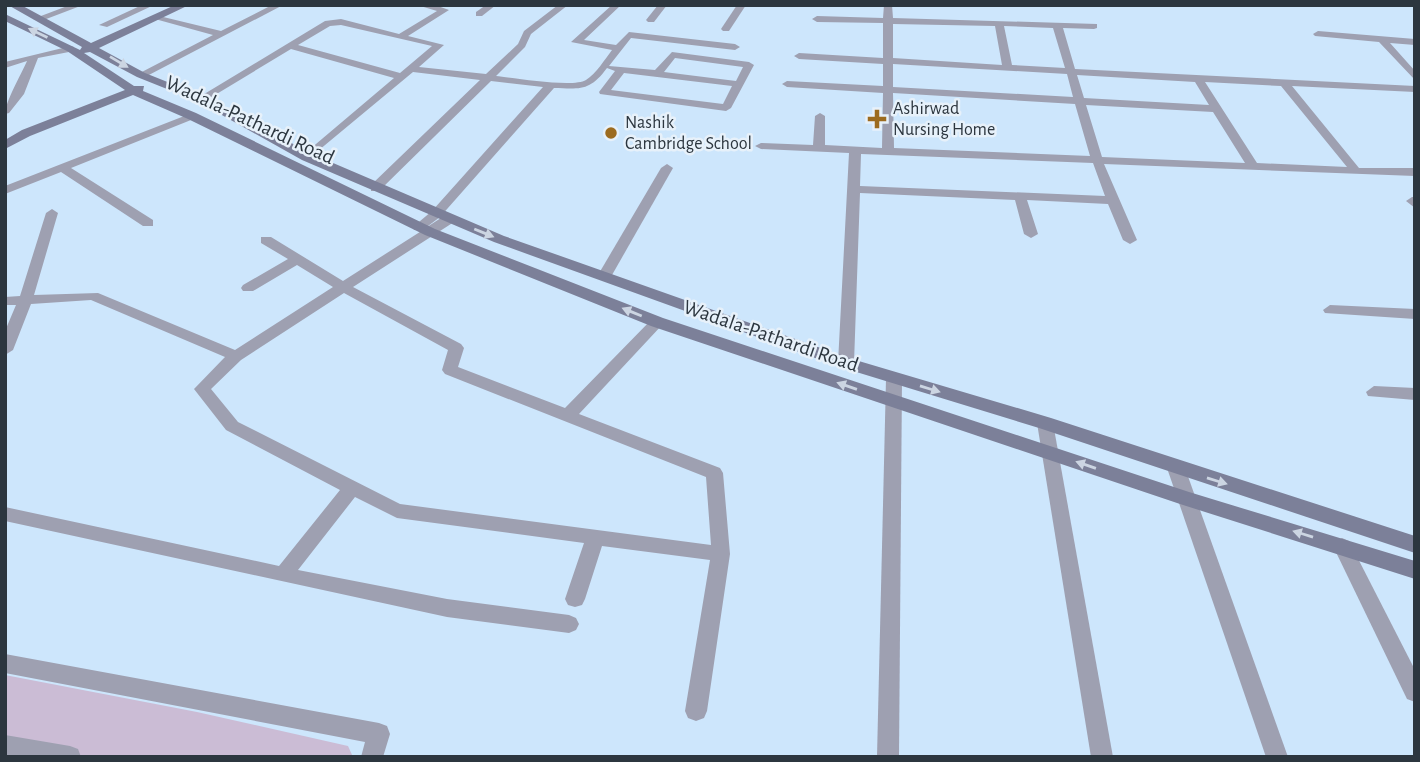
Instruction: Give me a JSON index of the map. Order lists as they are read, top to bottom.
{
  "streets": {
    "main road": ["Wadala-Pathardi Road"]
  },
  "places": {
    "health": ["Ashirwad Nursing Home"],
    "other": ["Nashik Cambridge School"]
  }
}
